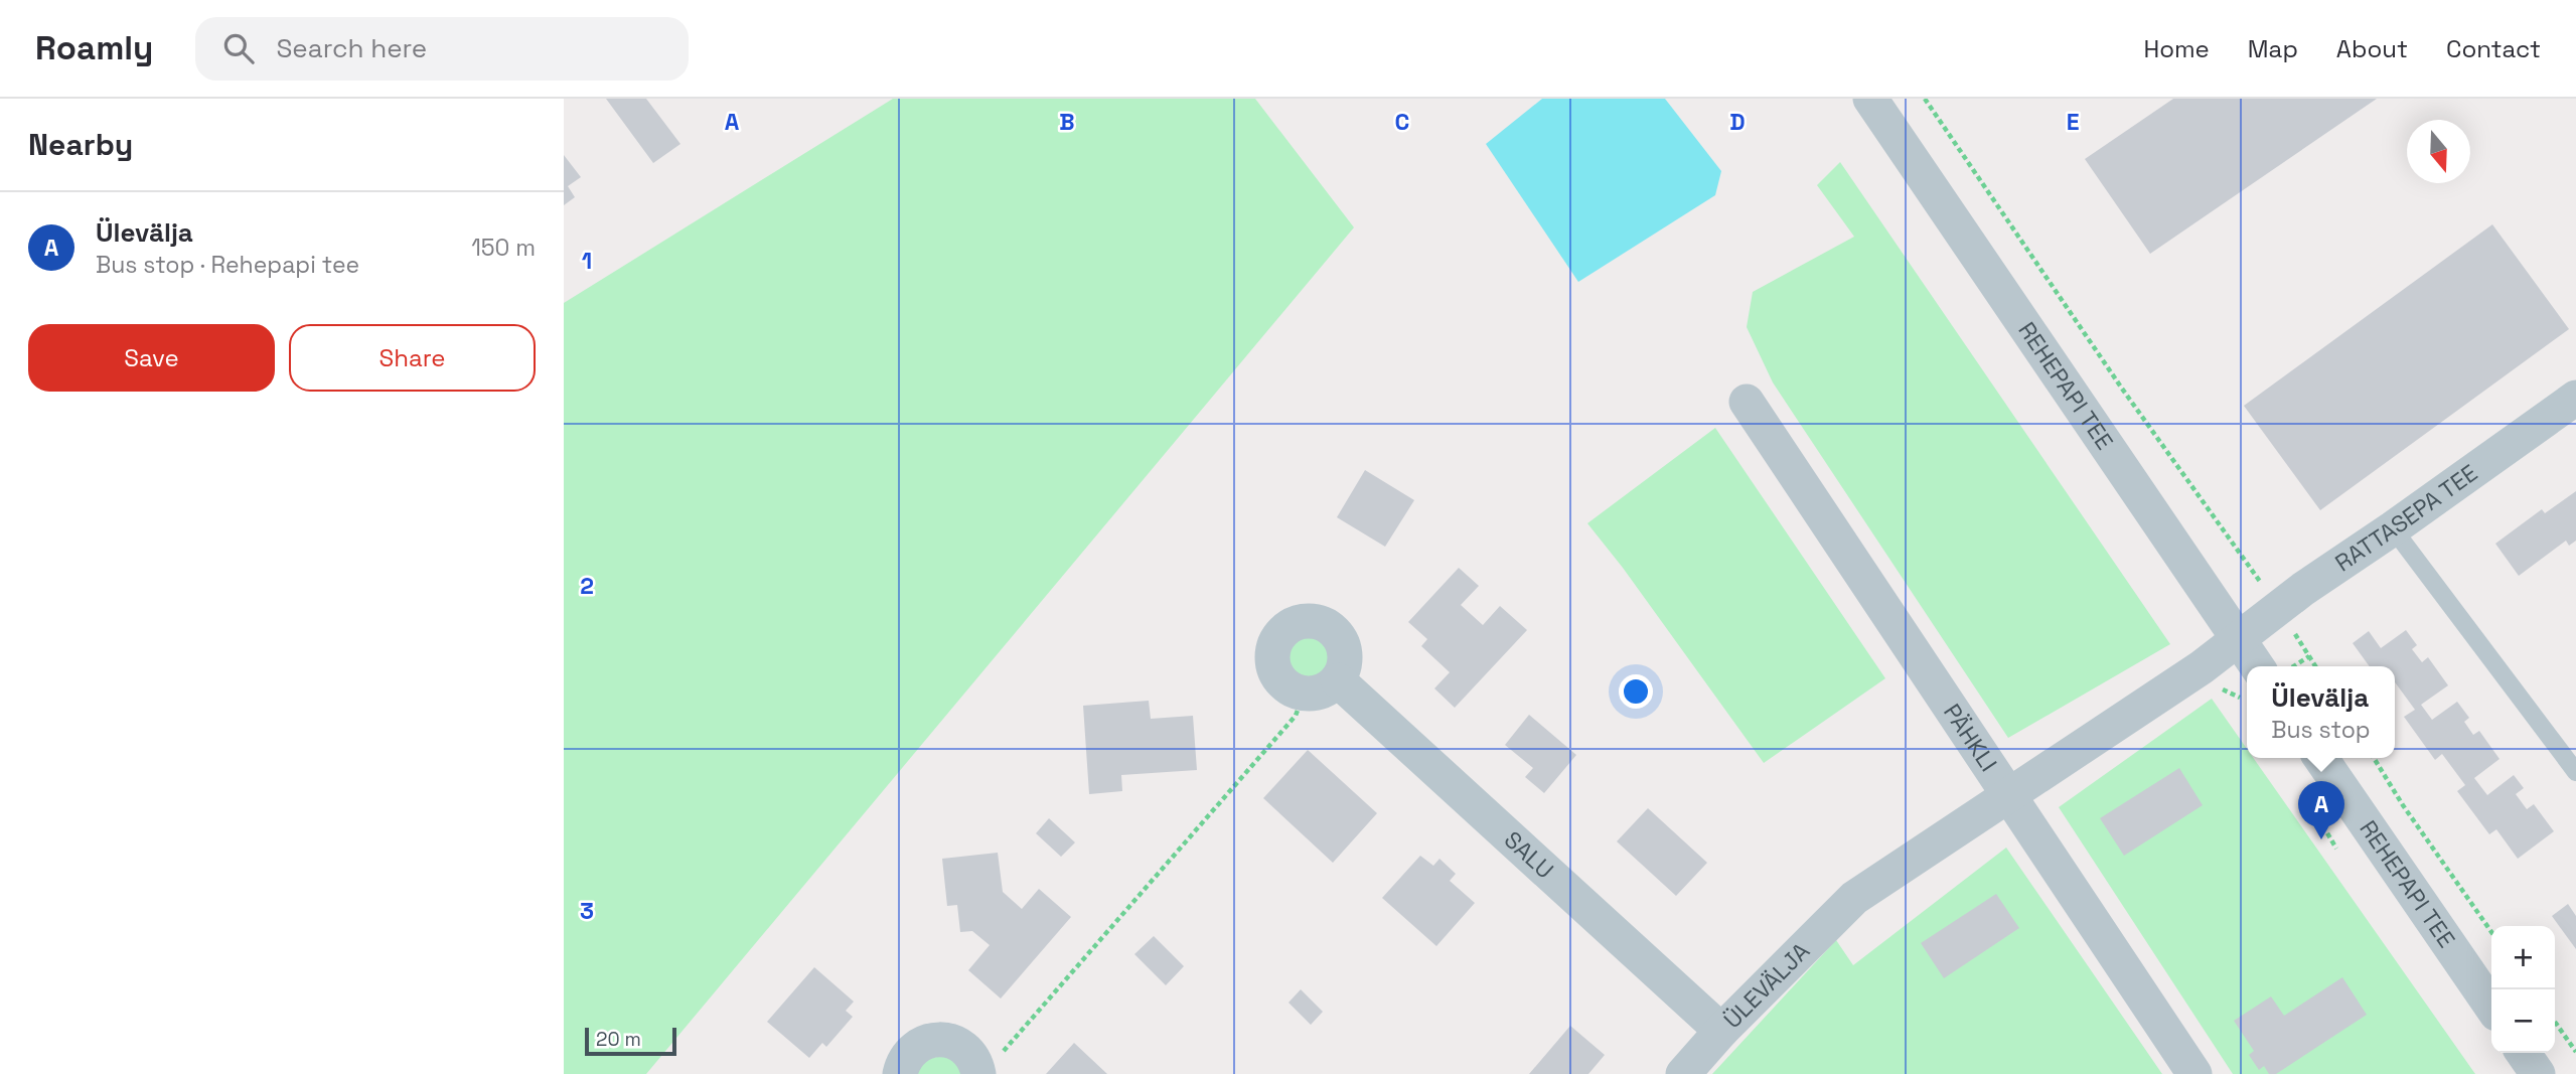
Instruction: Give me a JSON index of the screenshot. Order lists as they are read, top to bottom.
{
  "streets": {
    "street": [
      "REHEPAPI TEE",
      "RATTASEPA TEE",
      "PÄHKLI",
      "SALU",
      "ÜLEVÄLJA"
    ]
  },
  "crossings": [
    ["REHEPAPI TEE", "RATTASEPA TEE"],
    ["REHEPAPI TEE", "ÜLEVÄLJA"],
    ["RATTASEPA TEE", "ÜLEVÄLJA"],
    ["PÄHKLI", "ÜLEVÄLJA"],
    ["SALU", "ÜLEVÄLJA"]
  ],
  "scale_bar": "20 m",
  "north": "bottom",
  "page": {
    "header": "Roamly",
    "search": "Search here",
    "nav": [
      "Home",
      "Map",
      "About",
      "Contact"
    ],
    "heading": "Nearby",
    "list": [
      {
        "mark": "A",
        "name": "Ülevälja",
        "note": "Bus stop · Rehepapi tee",
        "value": "150 m"
      }
    ],
    "buttons": ["Save", "Share"],
    "popup": ["Ülevälja", "Bus stop"],
    "pins": "A",
    "map_buttons": ["+", "−"],
    "scale": "20 m"
  },
  "grid": {
    "columns": [
      "A",
      "B",
      "C",
      "D",
      "E"
    ],
    "rows": ["1", "2", "3"]
  }
}
